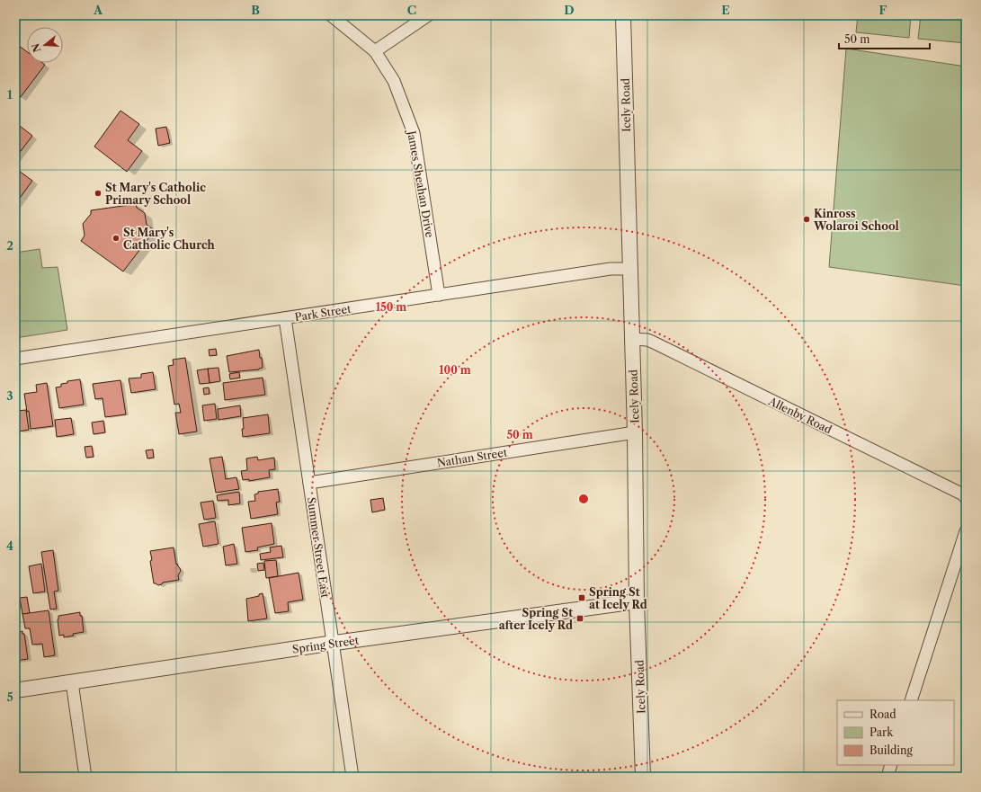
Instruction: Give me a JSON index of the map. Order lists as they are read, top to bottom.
{
  "streets": {
    "street": [
      "Icely Road",
      "James Sheahan Drive",
      "Park Street",
      "Allenby Road",
      "Nathan Street",
      "Summer Street East",
      "Spring Street"
    ]
  },
  "crossings": [
    ["Icely Road", "Park Street"],
    ["Icely Road", "Allenby Road"],
    ["Icely Road", "Nathan Street"],
    ["Icely Road", "Spring Street"],
    ["James Sheahan Drive", "Park Street"],
    ["Park Street", "Summer Street East"],
    ["Nathan Street", "Summer Street East"],
    ["Summer Street East", "Spring Street"]
  ],
  "places": {
    "other": ["St Mary's Catholic Primary School", "Kinross Wolaroi School", "St Mary's Catholic Church"],
    "transit": ["Spring St at Icely Rd", "Spring St after Icely Rd"]
  },
  "legend": ["Road", "Park", "Building"],
  "scale_bar": "50 m",
  "north": "left",
  "grid": {
    "columns": [
      "A",
      "B",
      "C",
      "D",
      "E",
      "F"
    ],
    "rows": [
      "1",
      "2",
      "3",
      "4",
      "5"
    ]
  },
  "rings": ["150 m", "100 m", "50 m"]
}
